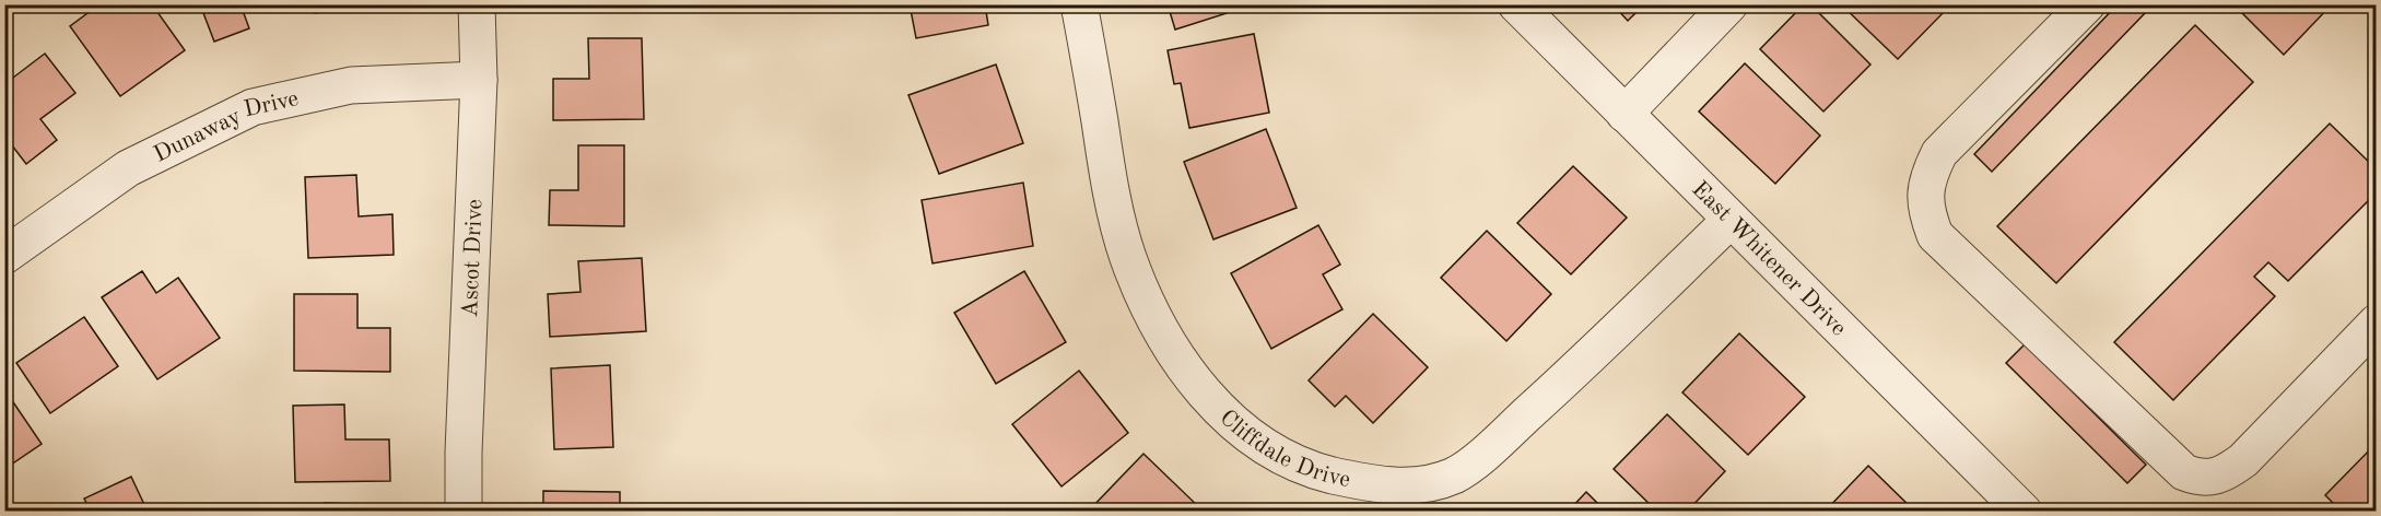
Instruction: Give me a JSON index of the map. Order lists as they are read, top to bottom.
{
  "streets": {
    "street": [
      "Dunaway Drive",
      "Ascot Drive",
      "East Whitener Drive",
      "Cliffdale Drive"
    ]
  },
  "crossings": [
    ["Dunaway Drive", "Ascot Drive"],
    ["East Whitener Drive", "Cliffdale Drive"]
  ]
}
